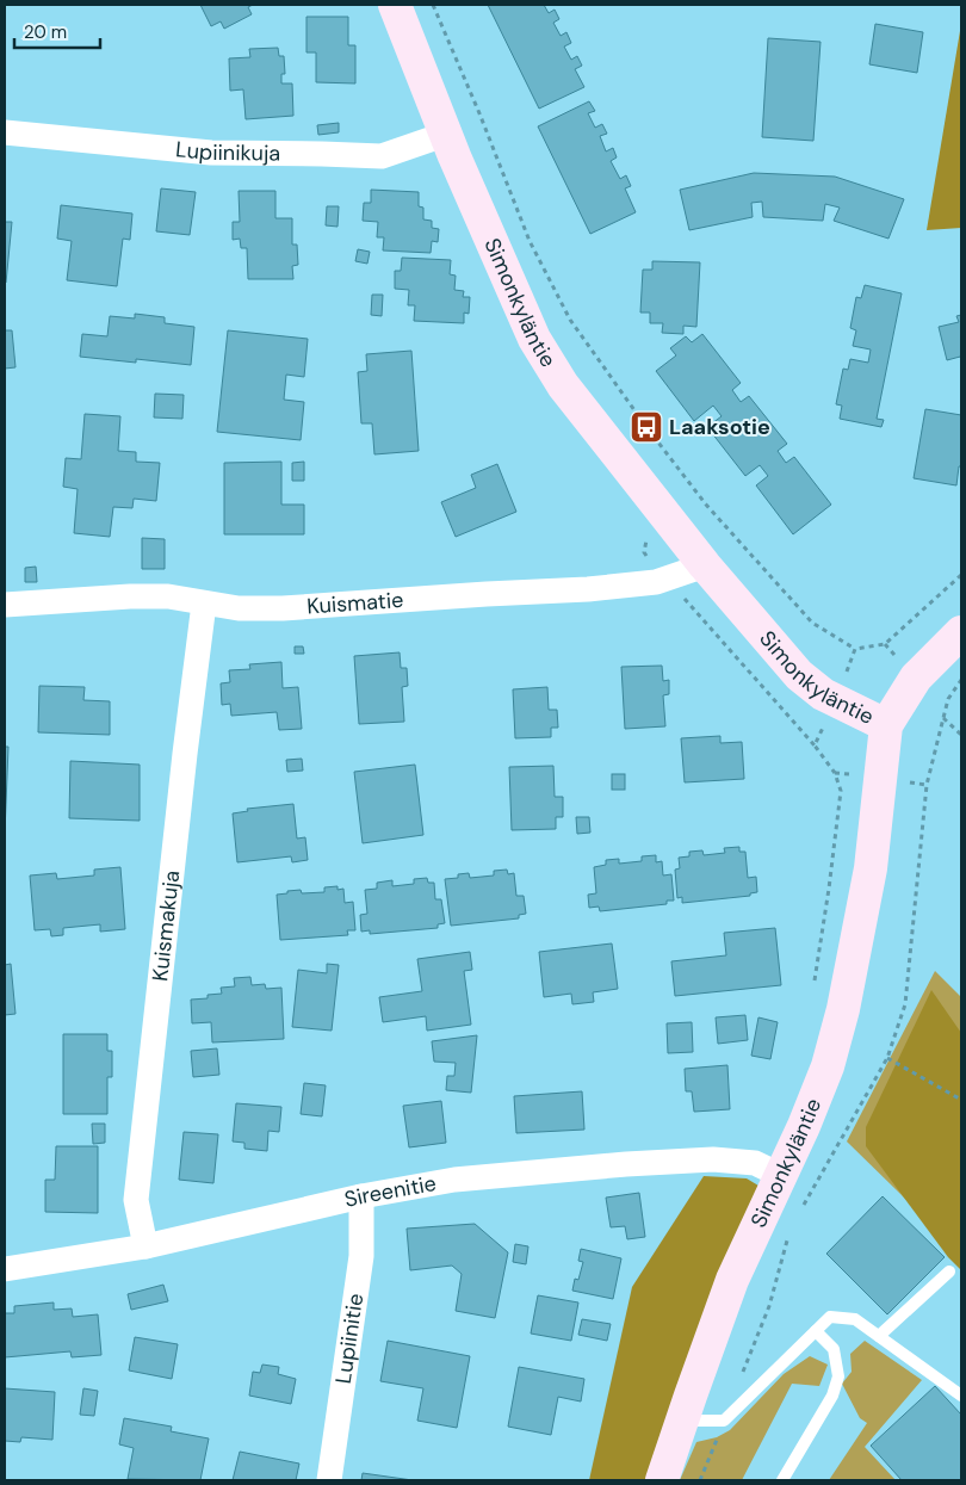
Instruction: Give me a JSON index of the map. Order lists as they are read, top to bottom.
{
  "streets": {
    "main road": ["Simonkyläntie"],
    "street": [
      "Lupiinikuja",
      "Kuismatie",
      "Kuismakuja",
      "Sireenitie",
      "Lupiinitie"
    ]
  },
  "crossings": [
    ["Lupiinikuja", "Simonkyläntie"],
    ["Simonkyläntie", "Kuismatie"],
    ["Simonkyläntie", "Sireenitie"],
    ["Kuismatie", "Kuismakuja"],
    ["Kuismakuja", "Sireenitie"],
    ["Sireenitie", "Lupiinitie"]
  ],
  "places": {
    "bus stop": ["Laaksotie"]
  },
  "scale_bar": "20 m"
}
